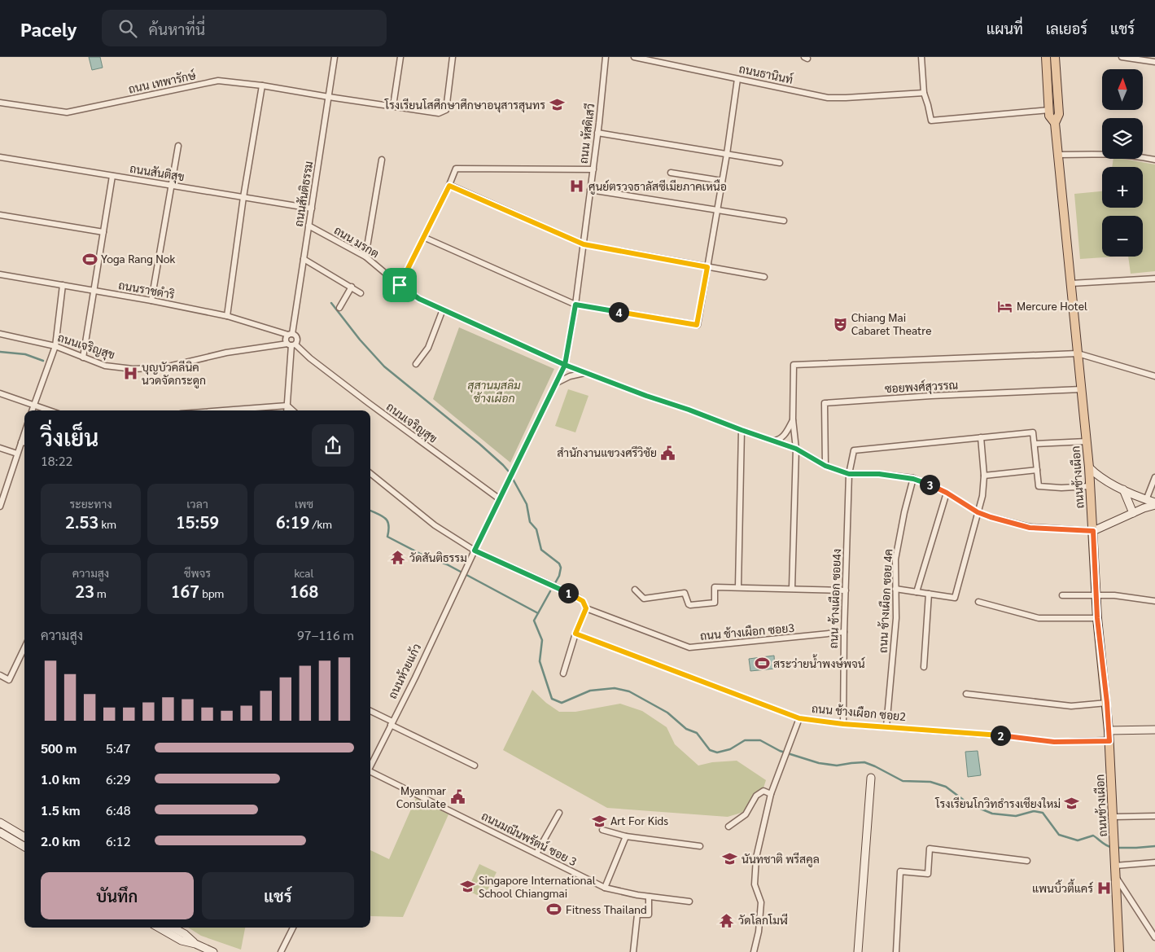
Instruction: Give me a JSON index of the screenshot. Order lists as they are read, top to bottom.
{
  "streets": {
    "main road": ["ถนนช้างเผือก"],
    "street": [
      "ถนนธานินท์",
      "ถนน เทพารักษ์",
      "ถนน หัสดิเสวี",
      "ถนนสันติสุข",
      "ถนนสันติธรรม",
      "ถนน มรกต",
      "ถนนราชดำริ",
      "ถนนเจริญสุข",
      "ซอยพงศ์สุวรรณ",
      "ถนน ช้างเผือก ซอย4ง",
      "ถนน ช้างเผือก ซอย 4ค",
      "ถนน ช้างเผือก ซอย3",
      "ถนนห้วยแก้ว",
      "ถนน ช้างเผือก ซอย2",
      "ถนนมณีนพรัตน์ ซอย 3"
    ]
  },
  "crossings": [
    ["ถนน เทพารักษ์", "ถนนสันติธรรม"],
    ["ถนน หัสดิเสวี", "ถนน มรกต"],
    ["ถนน หัสดิเสวี", "ถนนเจริญสุข"],
    ["ถนน หัสดิเสวี", "ถนนห้วยแก้ว"],
    ["ถนนสันติสุข", "ถนนสันติธรรม"],
    ["ถนนสันติธรรม", "ถนน มรกต"],
    ["ถนนสันติธรรม", "ถนนราชดำริ"],
    ["ถนนสันติธรรม", "ถนนเจริญสุข"],
    ["ถนน มรกต", "ซอยพงศ์สุวรรณ"],
    ["ถนน มรกต", "ถนนช้างเผือก"],
    ["ถนน มรกต", "ถนน ช้างเผือก ซอย4ง"],
    ["ถนน มรกต", "ถนน ช้างเผือก ซอย 4ค"],
    ["ซอยพงศ์สุวรรณ", "ถนนช้างเผือก"],
    ["ถนนช้างเผือก", "ถนน ช้างเผือก ซอย2"],
    ["ถนน ช้างเผือก ซอย4ง", "ถนน ช้างเผือก ซอย3"],
    ["ถนน ช้างเผือก ซอย4ง", "ถนน ช้างเผือก ซอย2"],
    ["ถนน ช้างเผือก ซอย 4ค", "ถนน ช้างเผือก ซอย2"]
  ],
  "parks": ["สุสานมุสลิม ช้างเผือก"],
  "places": {
    "school or university": [
      "โรงเรียนโสศึกษาศึกษาอนุสารสุนทร",
      "โรงเรียนโกวิทธำรงเชียงใหม่",
      "Art For Kids",
      "นันทชาติ พรีสคูล",
      "Singapore International School Chiangmai"
    ],
    "hospital": ["ศูนย์ตรวจธาลัสซีเมียภาคเหนือ", "บุญบัวคลีนิค นวดจัดกระดูก", "แพนบิ้วตี้แคร์"],
    "sports": ["Yoga Rang Nok", "สระว่ายน้ำพงษ์พจน์", "Fitness Thailand"],
    "hotel": ["Mercure Hotel"],
    "theatre": ["Chiang Mai Cabaret Theatre"],
    "public building": ["สำนักงานแขวงศรีวิชัย", "Myanmar Consulate"],
    "temple": ["วัดสันติธรรม", "วัดโลกโมฬี"]
  },
  "north": "top",
  "page": {
    "header": "Pacely",
    "search": "ค้นหาที่นี่",
    "nav": ["แผนที่", "เลเยอร์", "แชร์"],
    "map_buttons": ["+", "−"],
    "pins": [
      "4",
      "3",
      "1",
      "2"
    ],
    "heading": ["วิ่งเย็น", "18:22"],
    "stats": [
      ["ระยะทาง", "2.53 km"],
      ["เวลา", "15:59"],
      ["เพซ", "6:19 /km"],
      ["ความสูง", "23 m"],
      ["ชีพจร", "167 bpm"],
      ["kcal", "168"]
    ],
    "chart": ["ความสูง", "97–116 m"],
    "list": [
      {
        "name": "500 m",
        "note": "5:47"
      },
      {
        "name": "1.0 km",
        "note": "6:29"
      },
      {
        "name": "1.5 km",
        "note": "6:48"
      },
      {
        "name": "2.0 km",
        "note": "6:12"
      }
    ],
    "buttons": ["บันทึก", "แชร์"]
  }
}
